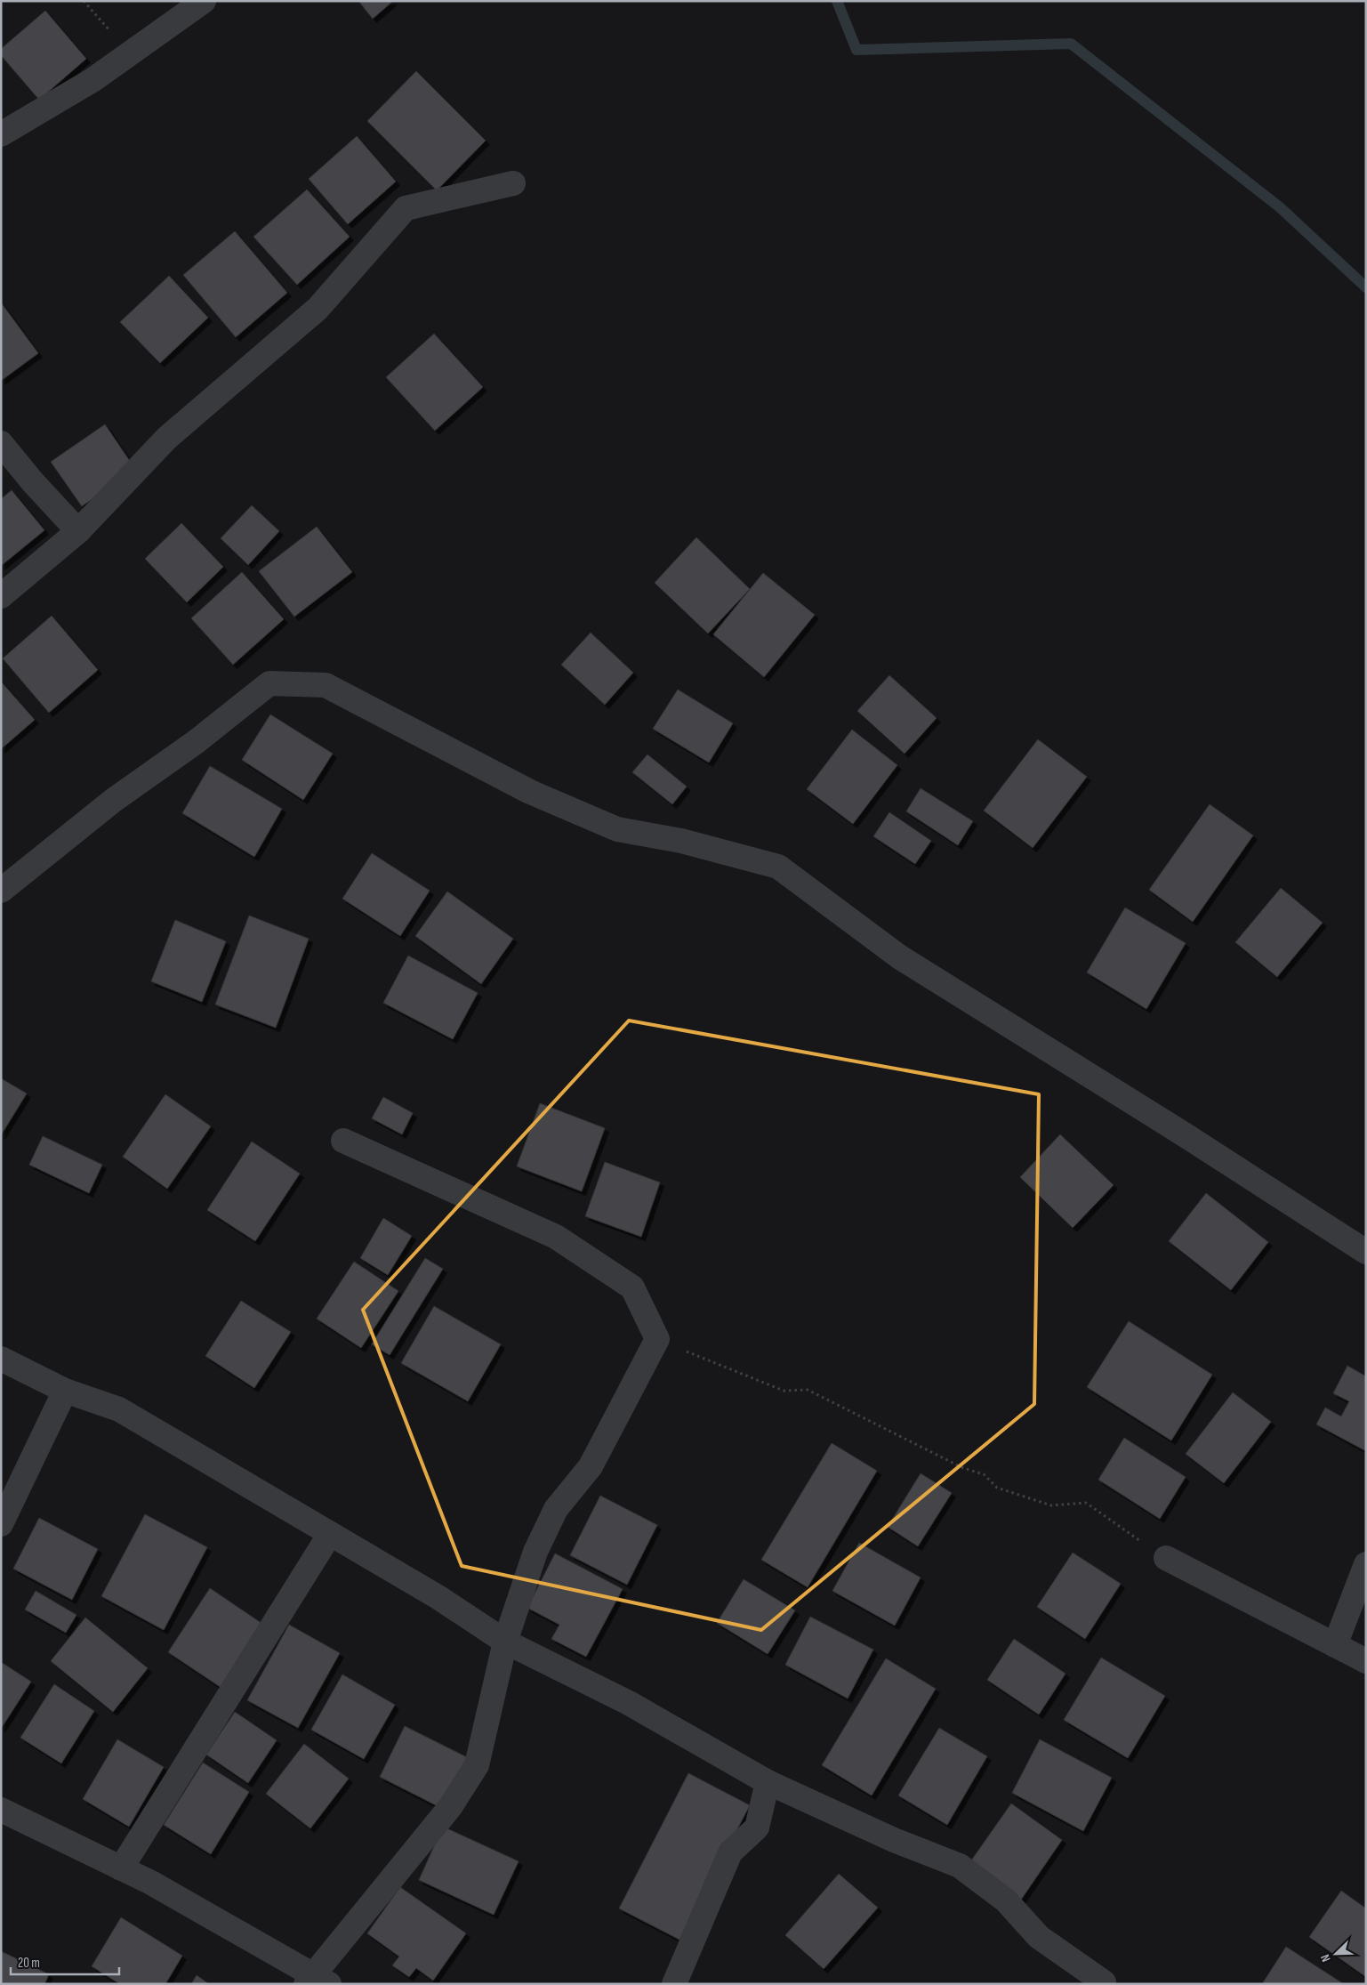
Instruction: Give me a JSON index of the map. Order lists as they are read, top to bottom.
{
  "scale_bar": "20 m",
  "north": "bottom left"
}
